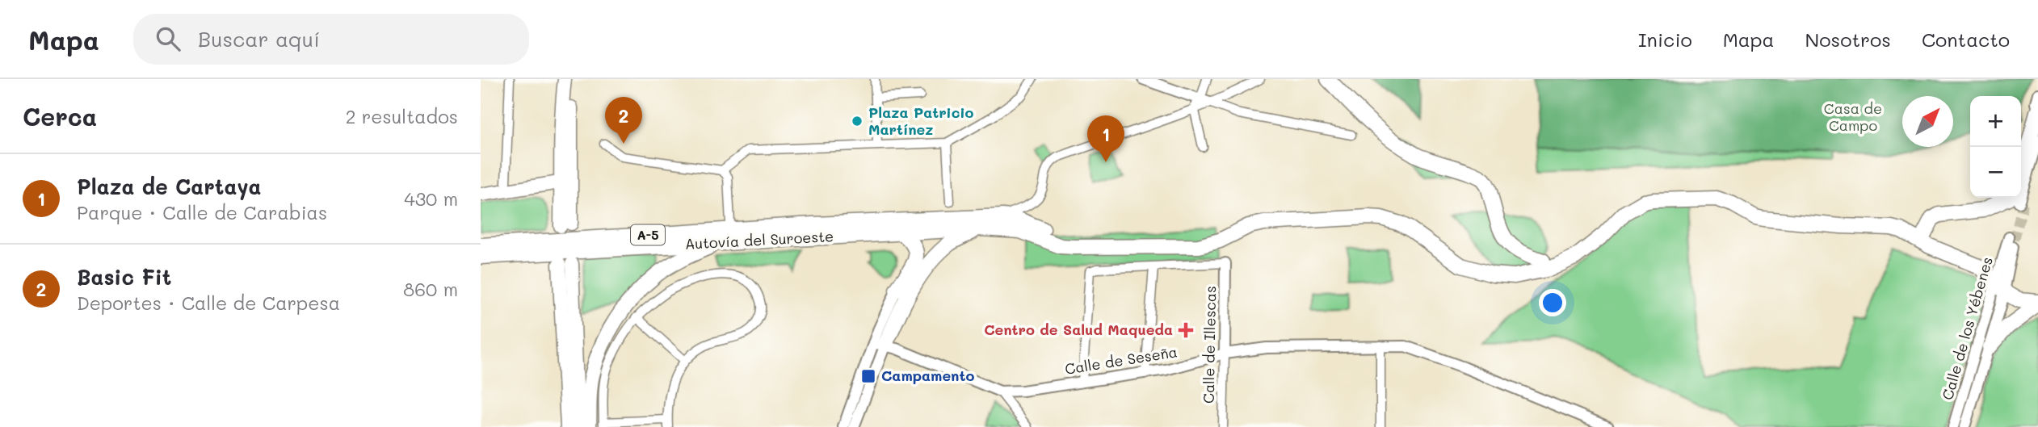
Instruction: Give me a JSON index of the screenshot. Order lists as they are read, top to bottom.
{
  "streets": {
    "highway": ["A-5", "Autovía del Suroeste"],
    "street": ["Calle de los Yébenes", "Calle de Illescas", "Calle de Seseña"]
  },
  "crossings": [
    ["Calle de Illescas", "Calle de Seseña"]
  ],
  "parks": ["Casa de Campo"],
  "places": {
    "other": ["Plaza Patricio Martínez"],
    "health": ["Centro de Salud Maqueda"],
    "transit": ["Campamento"]
  },
  "north": "top right",
  "page": {
    "header": "Mapa",
    "search": "Buscar aquí",
    "nav": [
      "Inicio",
      "Mapa",
      "Nosotros",
      "Contacto"
    ],
    "heading": ["Cerca", "2 resultados"],
    "map_buttons": ["+", "−"],
    "pins": ["2", "1"],
    "list": [
      {
        "mark": "1",
        "name": "Plaza de Cartaya",
        "note": "Parque · Calle de Carabias",
        "value": "430 m"
      },
      {
        "mark": "2",
        "name": "Basic Fit",
        "note": "Deportes · Calle de Carpesa",
        "value": "860 m"
      }
    ]
  }
}
